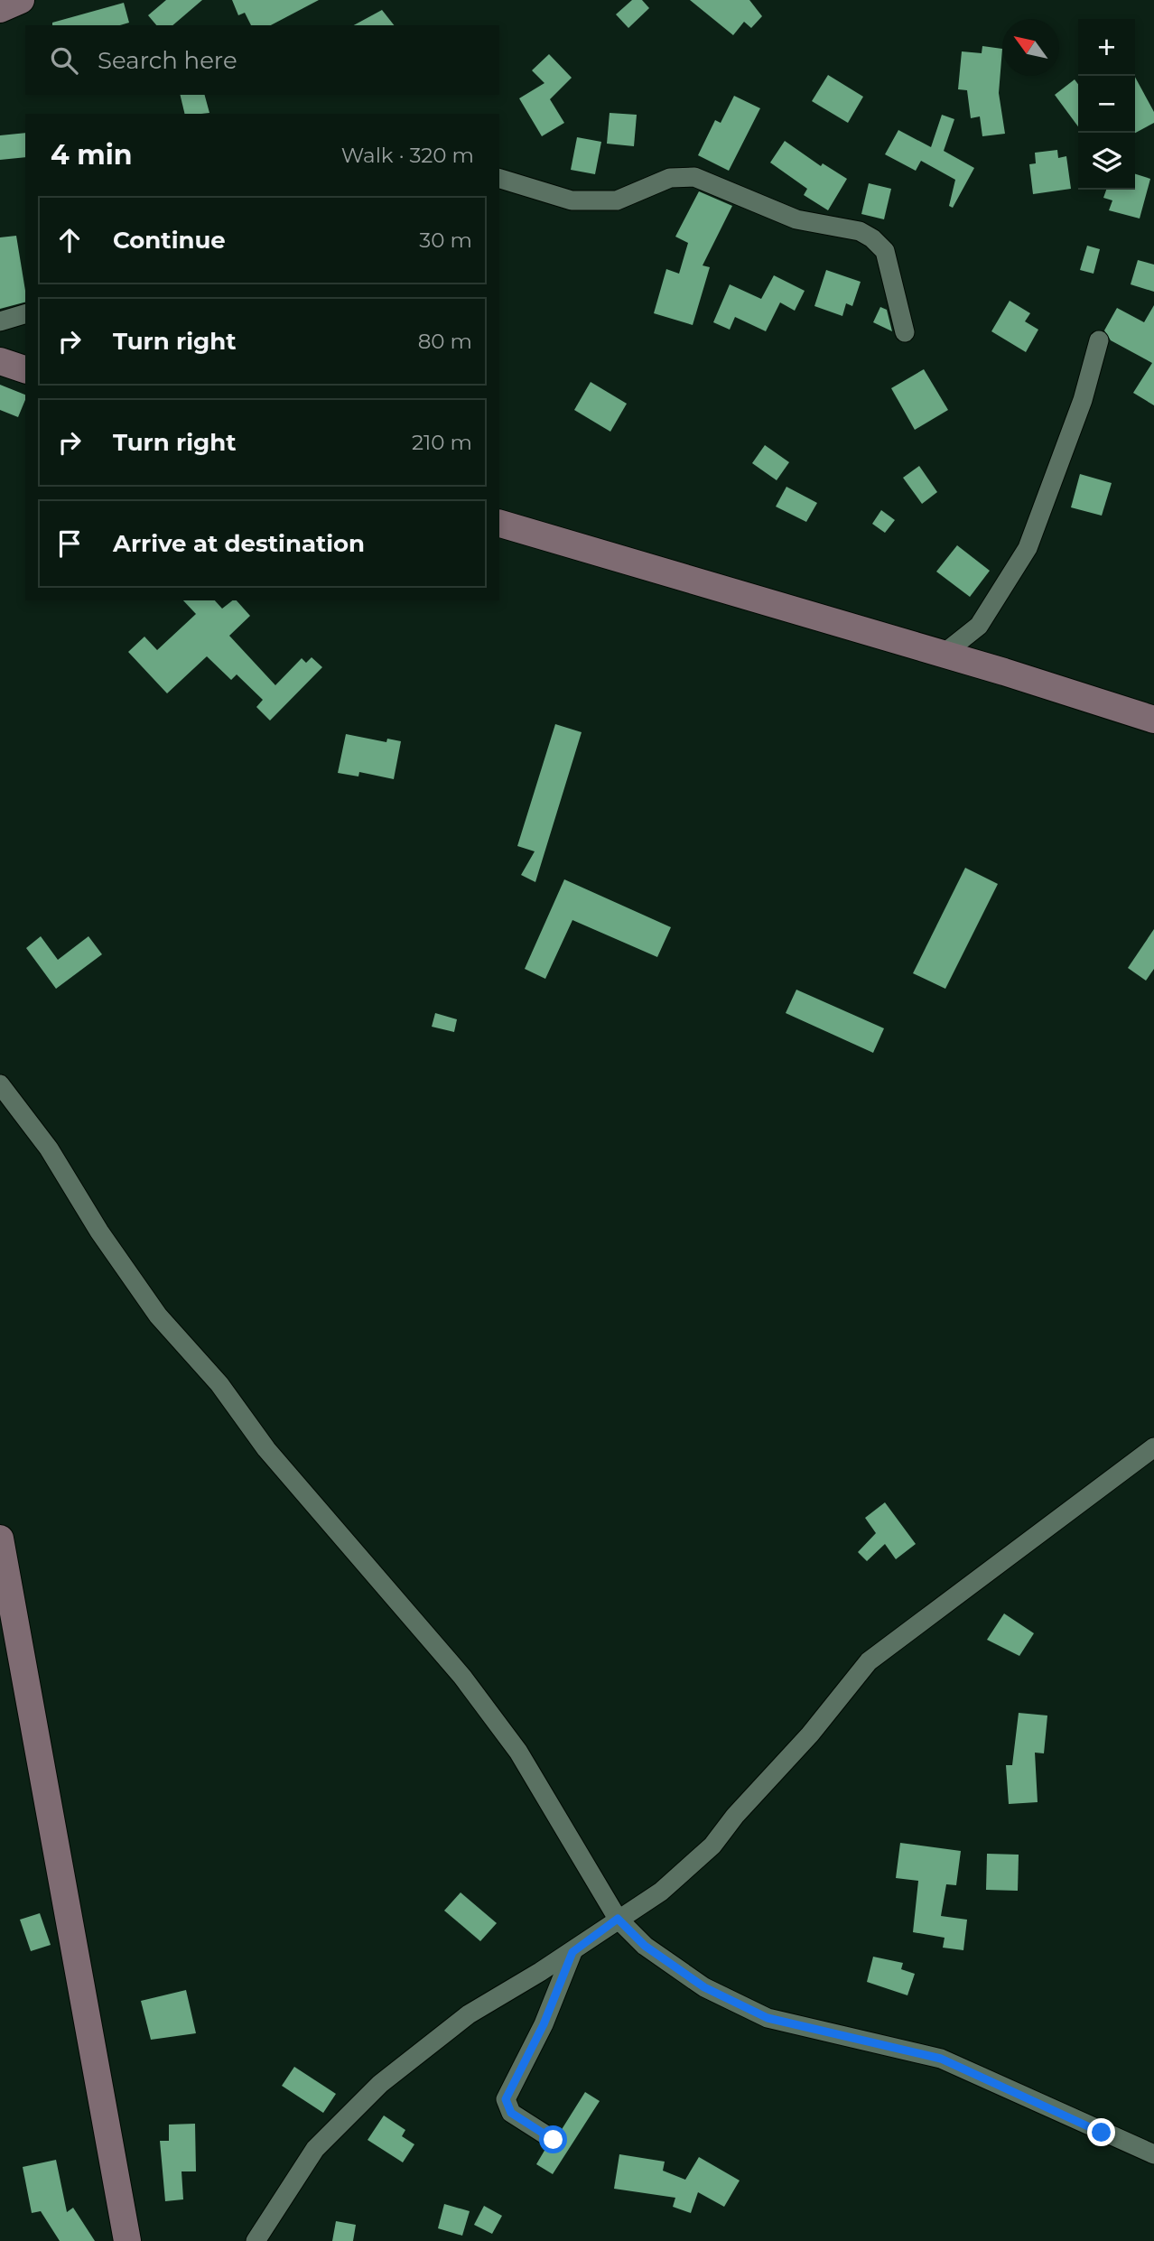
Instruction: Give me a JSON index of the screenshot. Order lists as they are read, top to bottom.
{
  "north": "top left",
  "page": {
    "map_buttons": ["+", "−"],
    "search": "Search here",
    "heading": ["4 min", "Walk · 320 m"],
    "list": [
      ["Continue", "30 m"],
      ["Turn right", "80 m"],
      ["Turn right", "210 m"],
      "Arrive at destination"
    ]
  }
}
